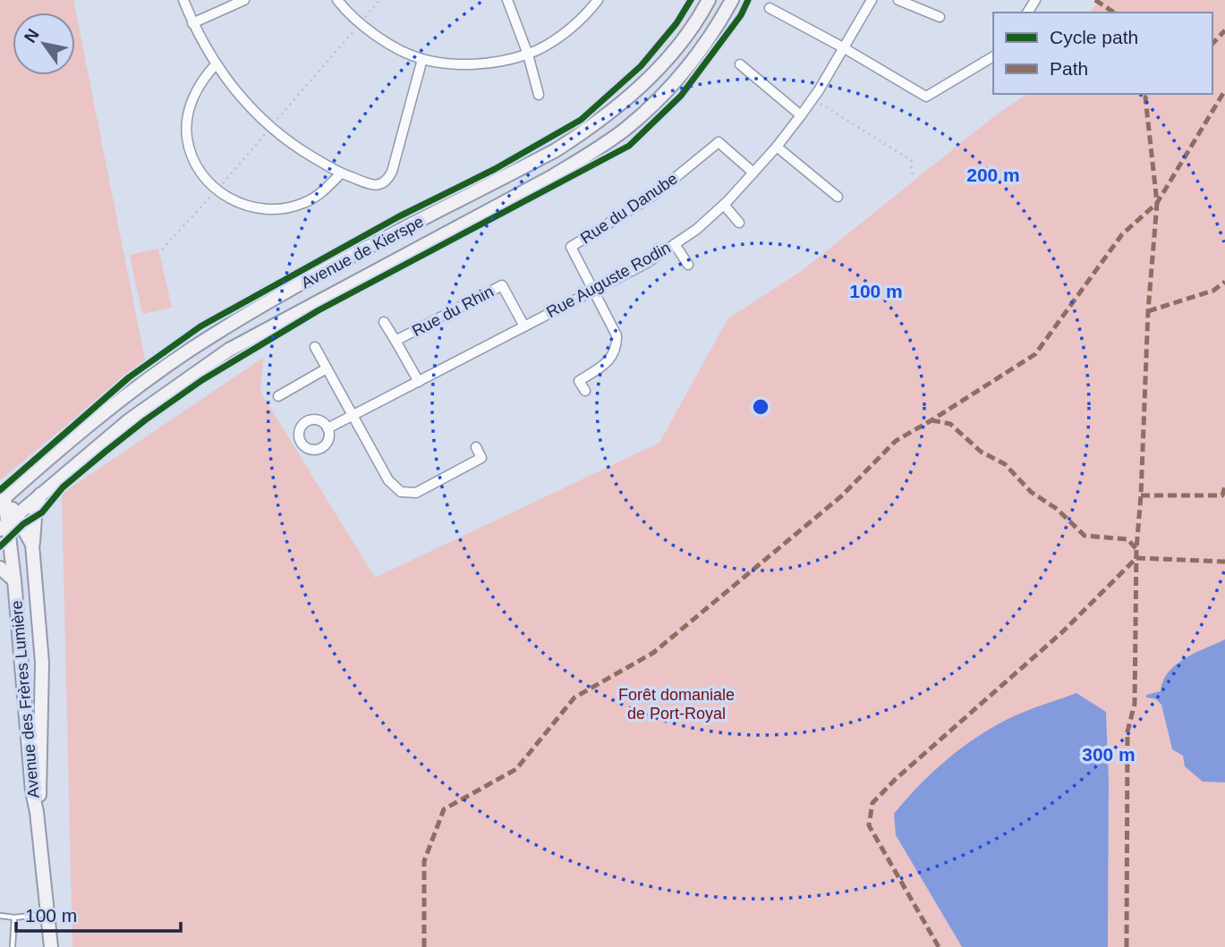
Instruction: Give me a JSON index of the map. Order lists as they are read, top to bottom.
{
  "streets": {
    "main road": ["Avenue de Kierspe", "Avenue des Frères Lumière"],
    "street": ["Rue du Danube", "Rue Auguste Rodin", "Rue du Rhin"]
  },
  "crossings": [
    ["Rue du Danube", "Rue Auguste Rodin"],
    ["Avenue de Kierspe", "Avenue des Frères Lumière"],
    ["Rue Auguste Rodin", "Rue du Rhin"]
  ],
  "parks": ["Forêt domaniale de Port-Royal"],
  "legend": ["Cycle path", "Path"],
  "scale_bar": "100 m",
  "north": "top left",
  "rings": ["200 m", "100 m", "300 m"]
}
